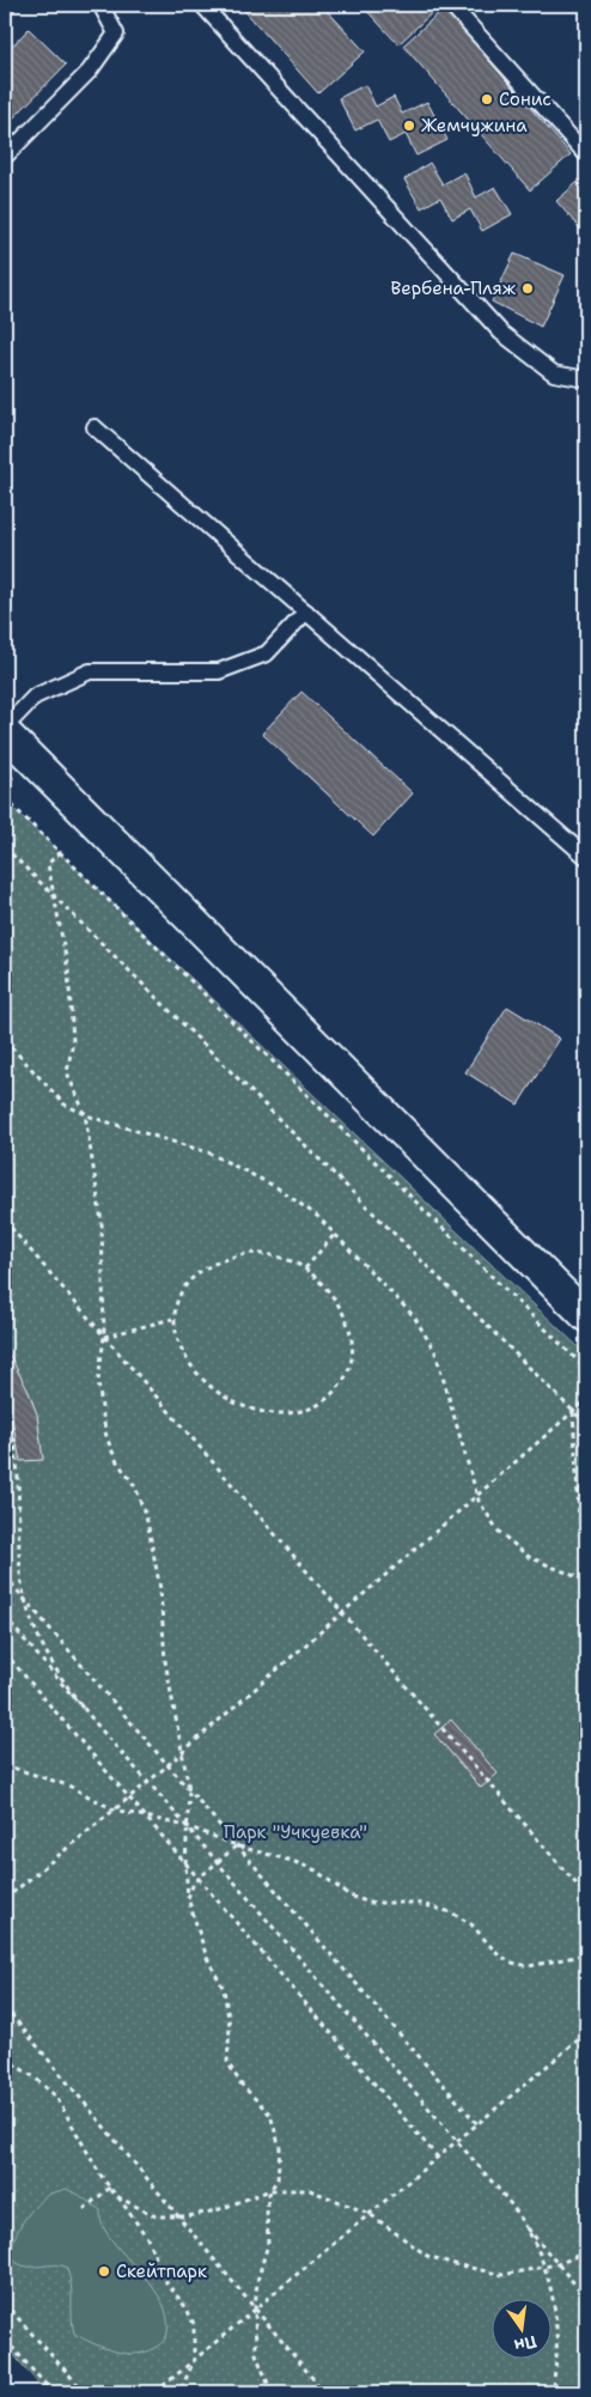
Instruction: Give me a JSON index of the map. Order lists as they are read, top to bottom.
{
  "parks": ["Парк \"Учкуевка\""],
  "places": [
    "Сонис",
    "Жемчужина",
    "Вербена-Пляж",
    "Скейтпарк"
  ],
  "north": "bottom"
}
